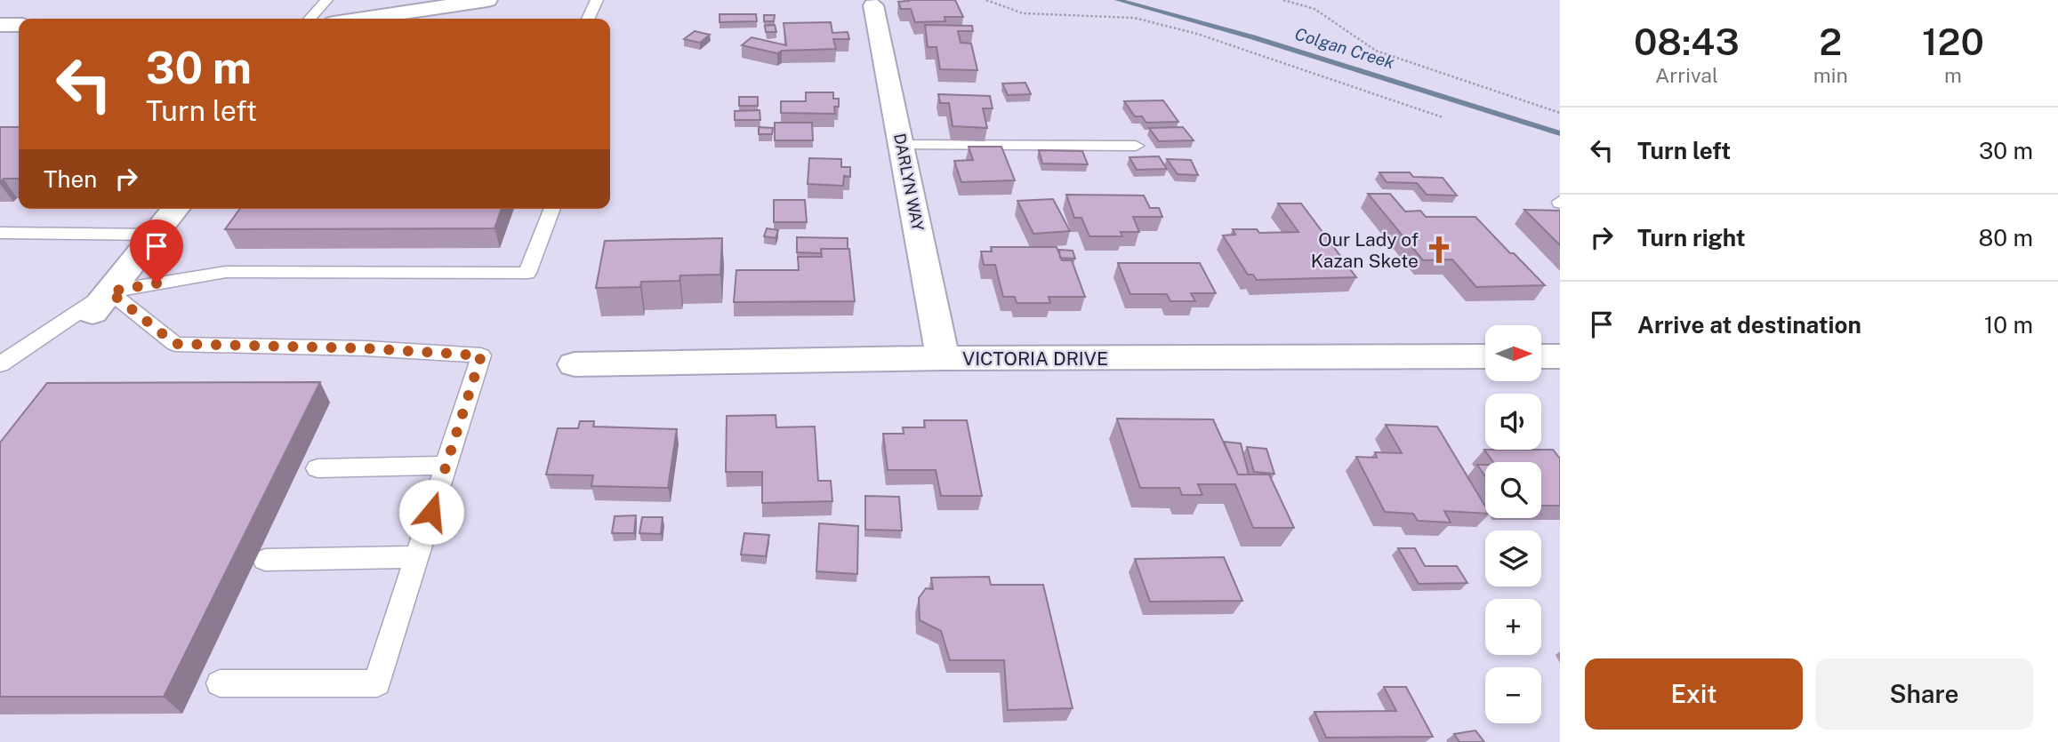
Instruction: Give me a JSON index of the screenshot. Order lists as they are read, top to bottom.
{
  "streets": {
    "street": ["DARLYN WAY", "VICTORIA DRIVE"]
  },
  "crossings": [
    ["DARLYN WAY", "VICTORIA DRIVE"]
  ],
  "water": ["Colgan Creek"],
  "places": {
    "church": ["Our Lady of Kazan Skete"]
  },
  "north": "right",
  "page": {
    "eta": [
      "08:43",
      "Arrival",
      "2",
      "min",
      "120",
      "m"
    ],
    "turn": ["30 m", "Turn left"],
    "list": [
      {
        "name": "Turn left",
        "value": "30 m"
      },
      {
        "name": "Turn right",
        "value": "80 m"
      },
      {
        "name": "Arrive at destination",
        "value": "10 m"
      }
    ],
    "then": "Then",
    "map_buttons": ["+", "−"],
    "buttons": ["Exit", "Share"]
  }
}
